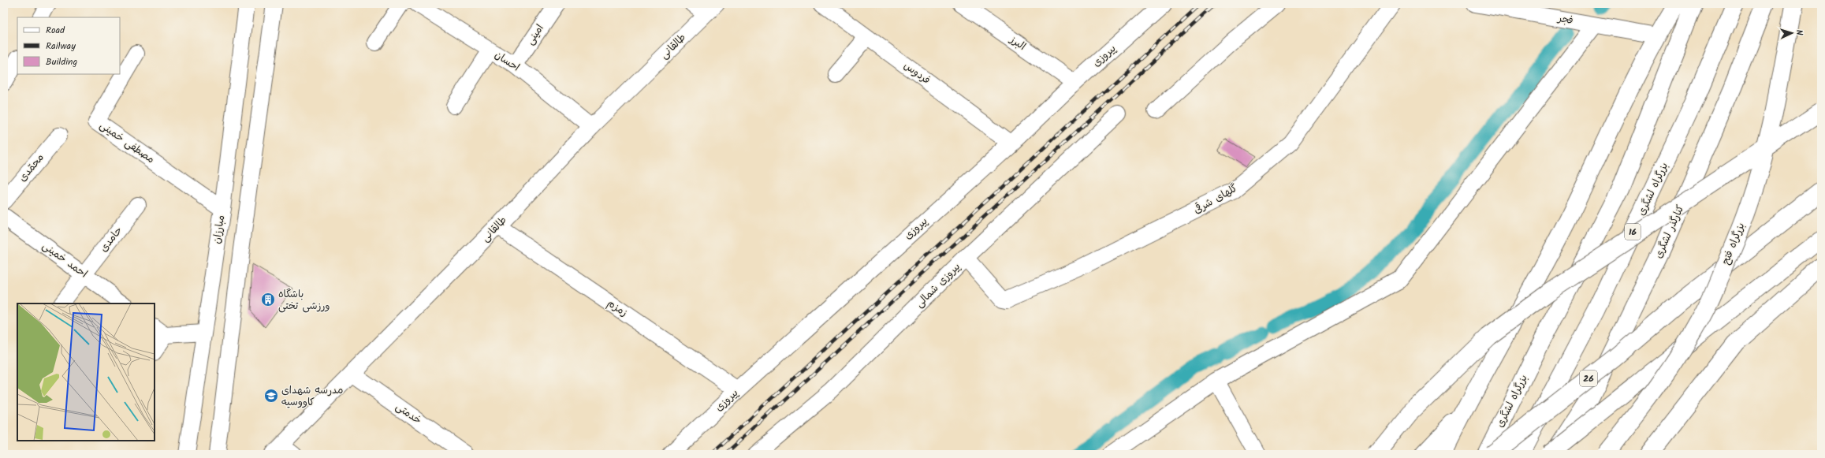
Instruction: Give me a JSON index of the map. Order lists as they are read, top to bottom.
{
  "streets": {
    "main road": [
      "بزرگراه لشگری",
      "16",
      "کنارگذر لشگری",
      "بزرگراه فتح",
      "26"
    ],
    "street": [
      "فجر",
      "امینی",
      "البرز",
      "طالقانی",
      "پیروزی",
      "احسان",
      "فردوس",
      "مصطفی خمینی",
      "محمّدی",
      "گلهای شرقی",
      "مبارزان",
      "حامدی",
      "احمد خمینی",
      "پیروزی شمالی",
      "زمزم",
      "خدمتی"
    ]
  },
  "crossings": [
    ["امینی", "احسان"],
    ["البرز", "پیروزی"],
    ["طالقانی", "احسان"],
    ["طالقانی", "زمزم"],
    ["طالقانی", "خدمتی"],
    ["پیروزی", "فردوس"],
    ["پیروزی", "زمزم"],
    ["مصطفی خمینی", "مبارزان"],
    ["گلهای شرقی", "پیروزی شمالی"],
    ["حامدی", "احمد خمینی"]
  ],
  "places": {
    "building": ["باشگاه ورزشی تختی"],
    "school or university": ["مدرسه شهدای کاووسیه"]
  },
  "legend": ["Road", "Railway", "Building"],
  "north": "right"
}
